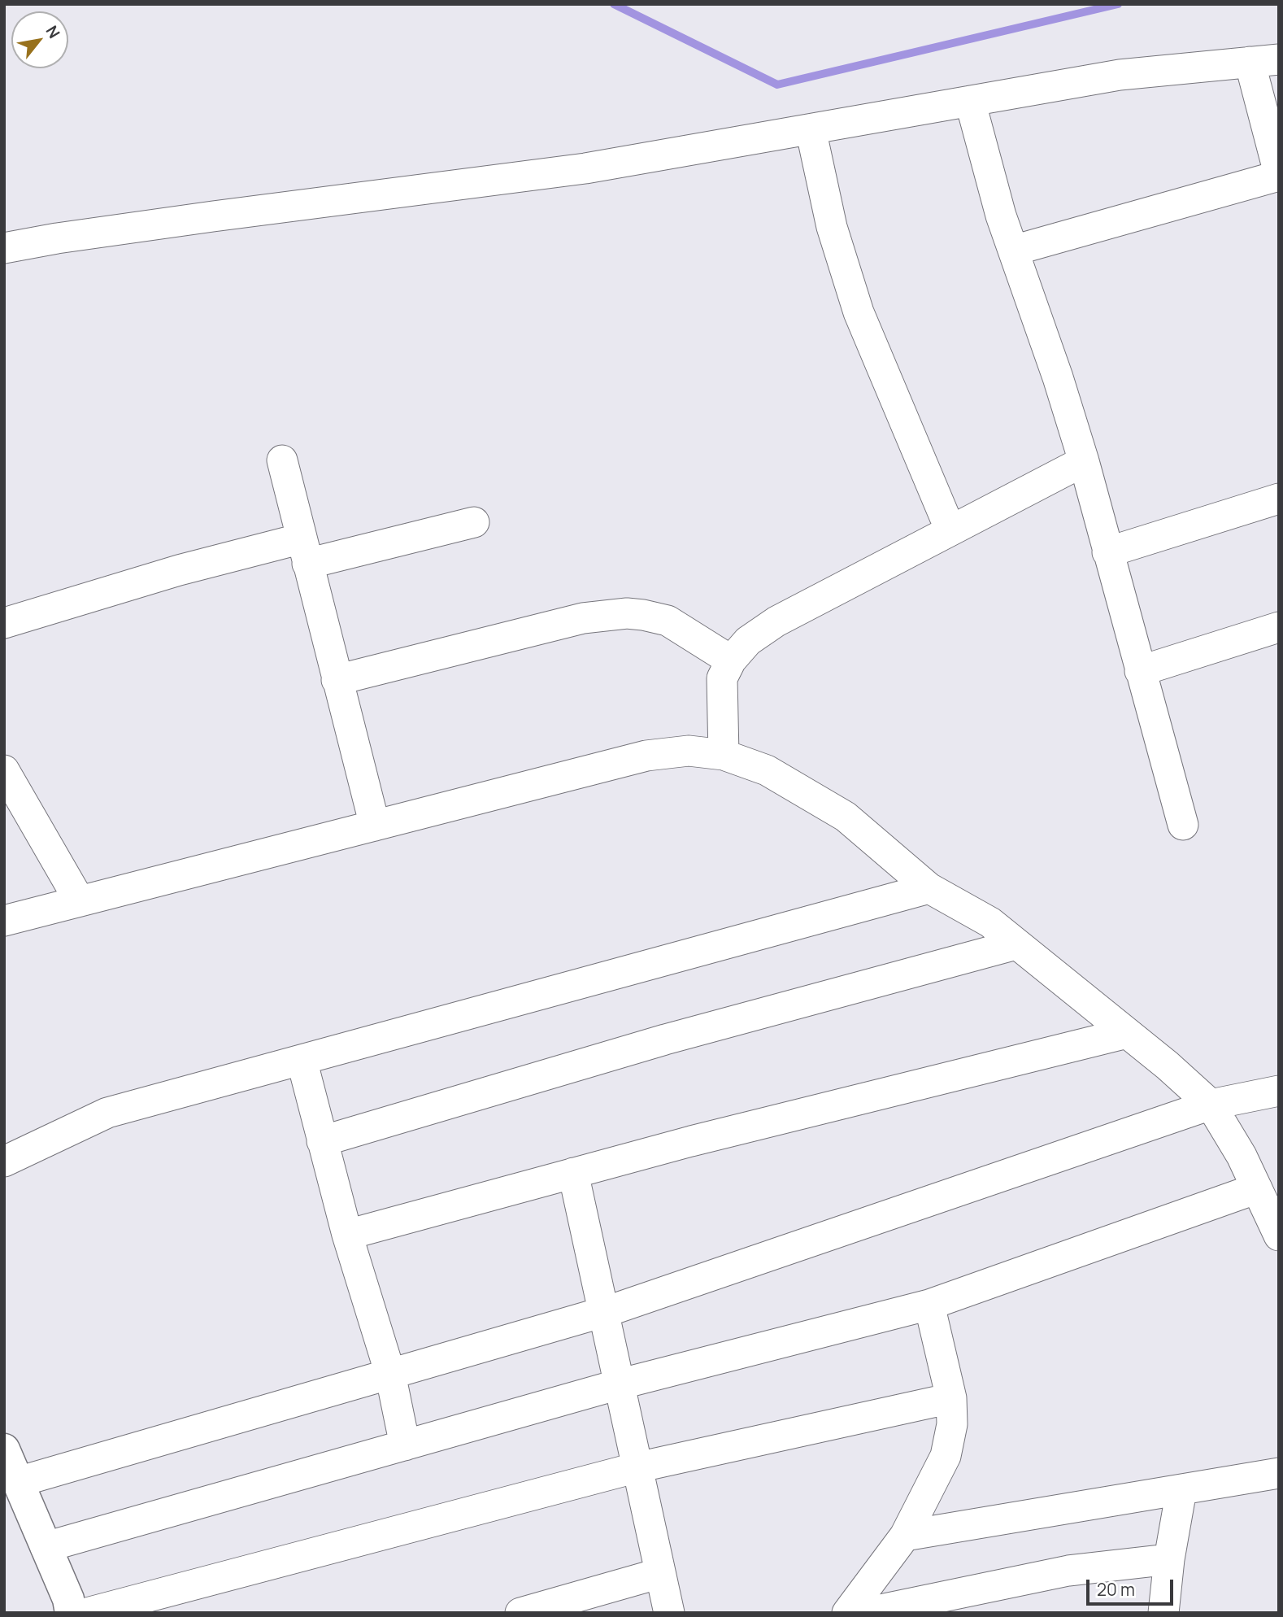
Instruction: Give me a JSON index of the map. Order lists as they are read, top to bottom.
{
  "scale_bar": "20 m",
  "north": "top right"
}
